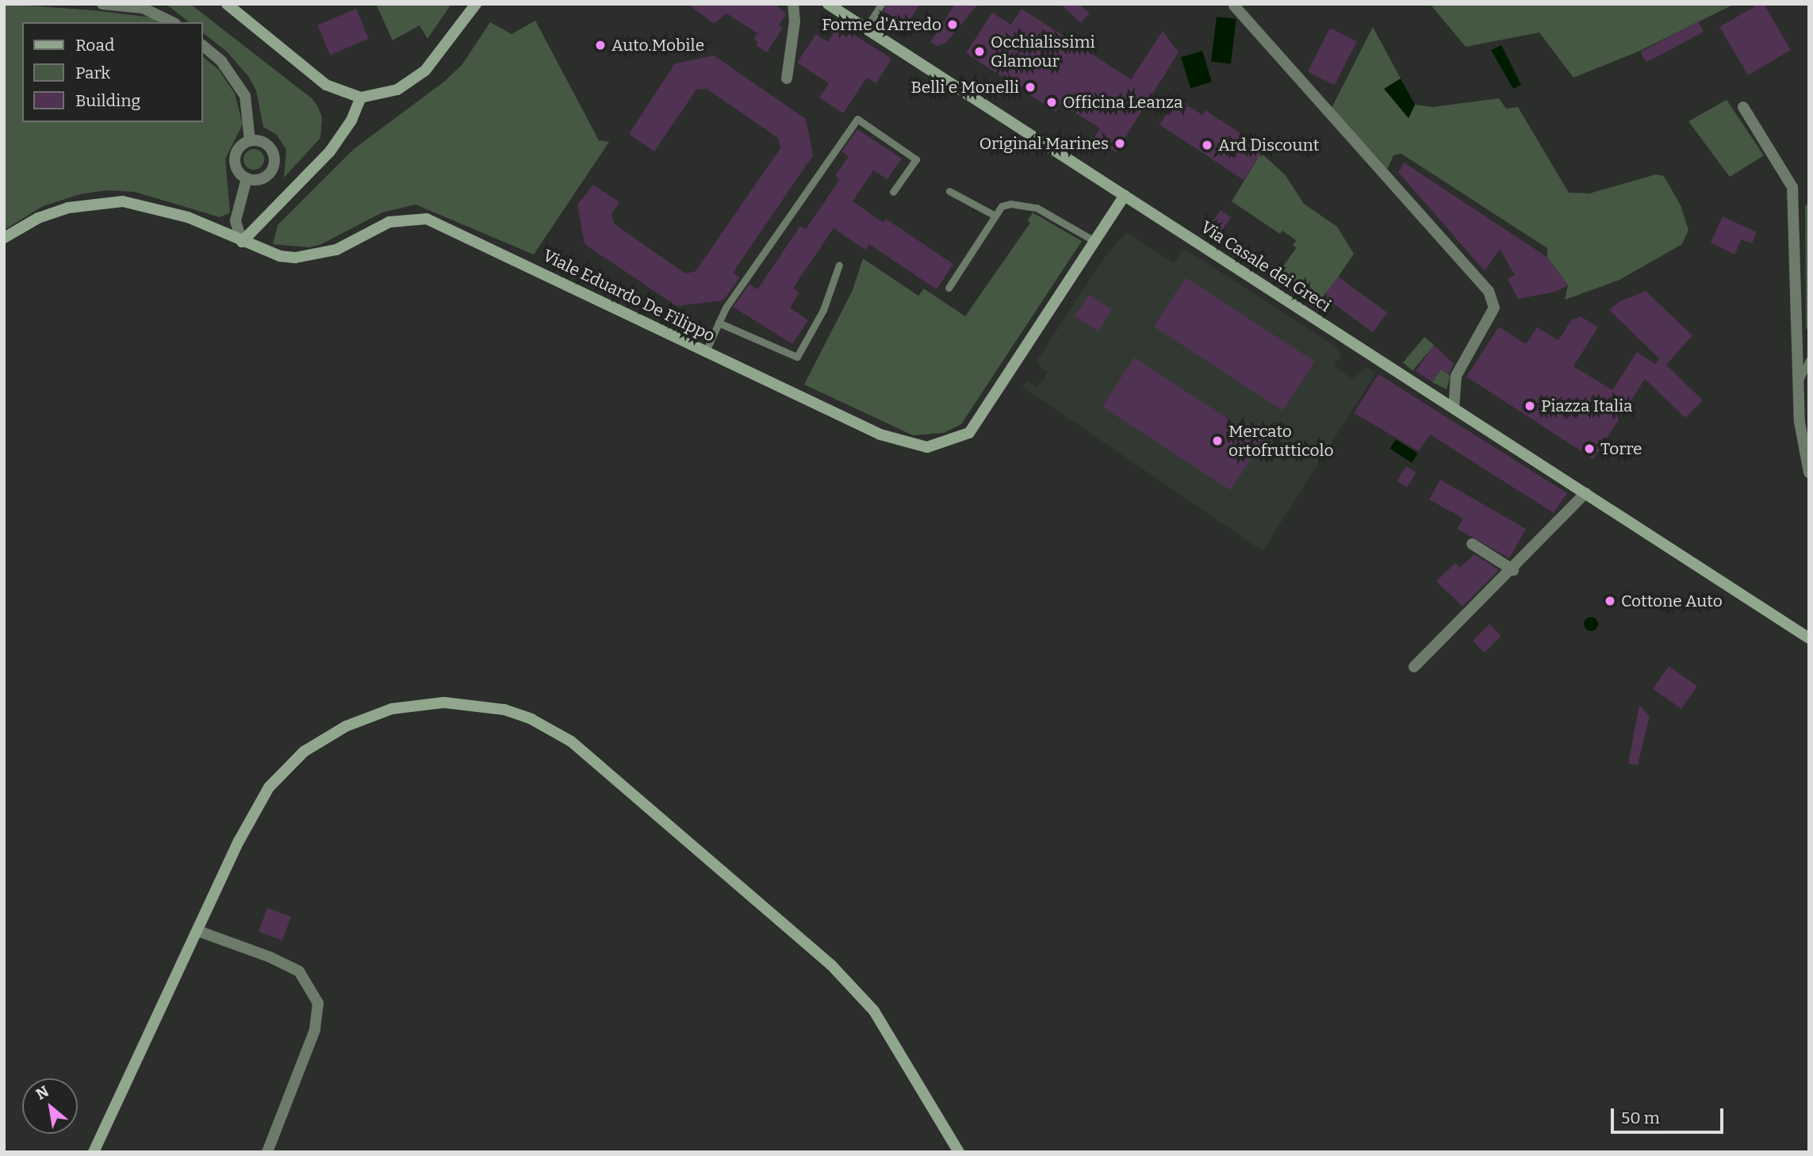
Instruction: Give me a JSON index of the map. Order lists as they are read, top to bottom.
{
  "streets": {
    "street": ["Via Casale dei Greci", "Viale Eduardo De Filippo"]
  },
  "crossings": [
    ["Via Casale dei Greci", "Viale Eduardo De Filippo"]
  ],
  "places": [
    "Forme d'Arredo",
    "Auto.Mobile",
    "Occhialissimi Glamour",
    "Belli e Monelli",
    "Officina Leanza",
    "Original Marines",
    "Ard Discount",
    "Piazza Italia",
    "Mercato ortofrutticolo",
    "Torre",
    "Cottone Auto"
  ],
  "legend": ["Road", "Park", "Building"],
  "scale_bar": "50 m",
  "north": "top left"
}
